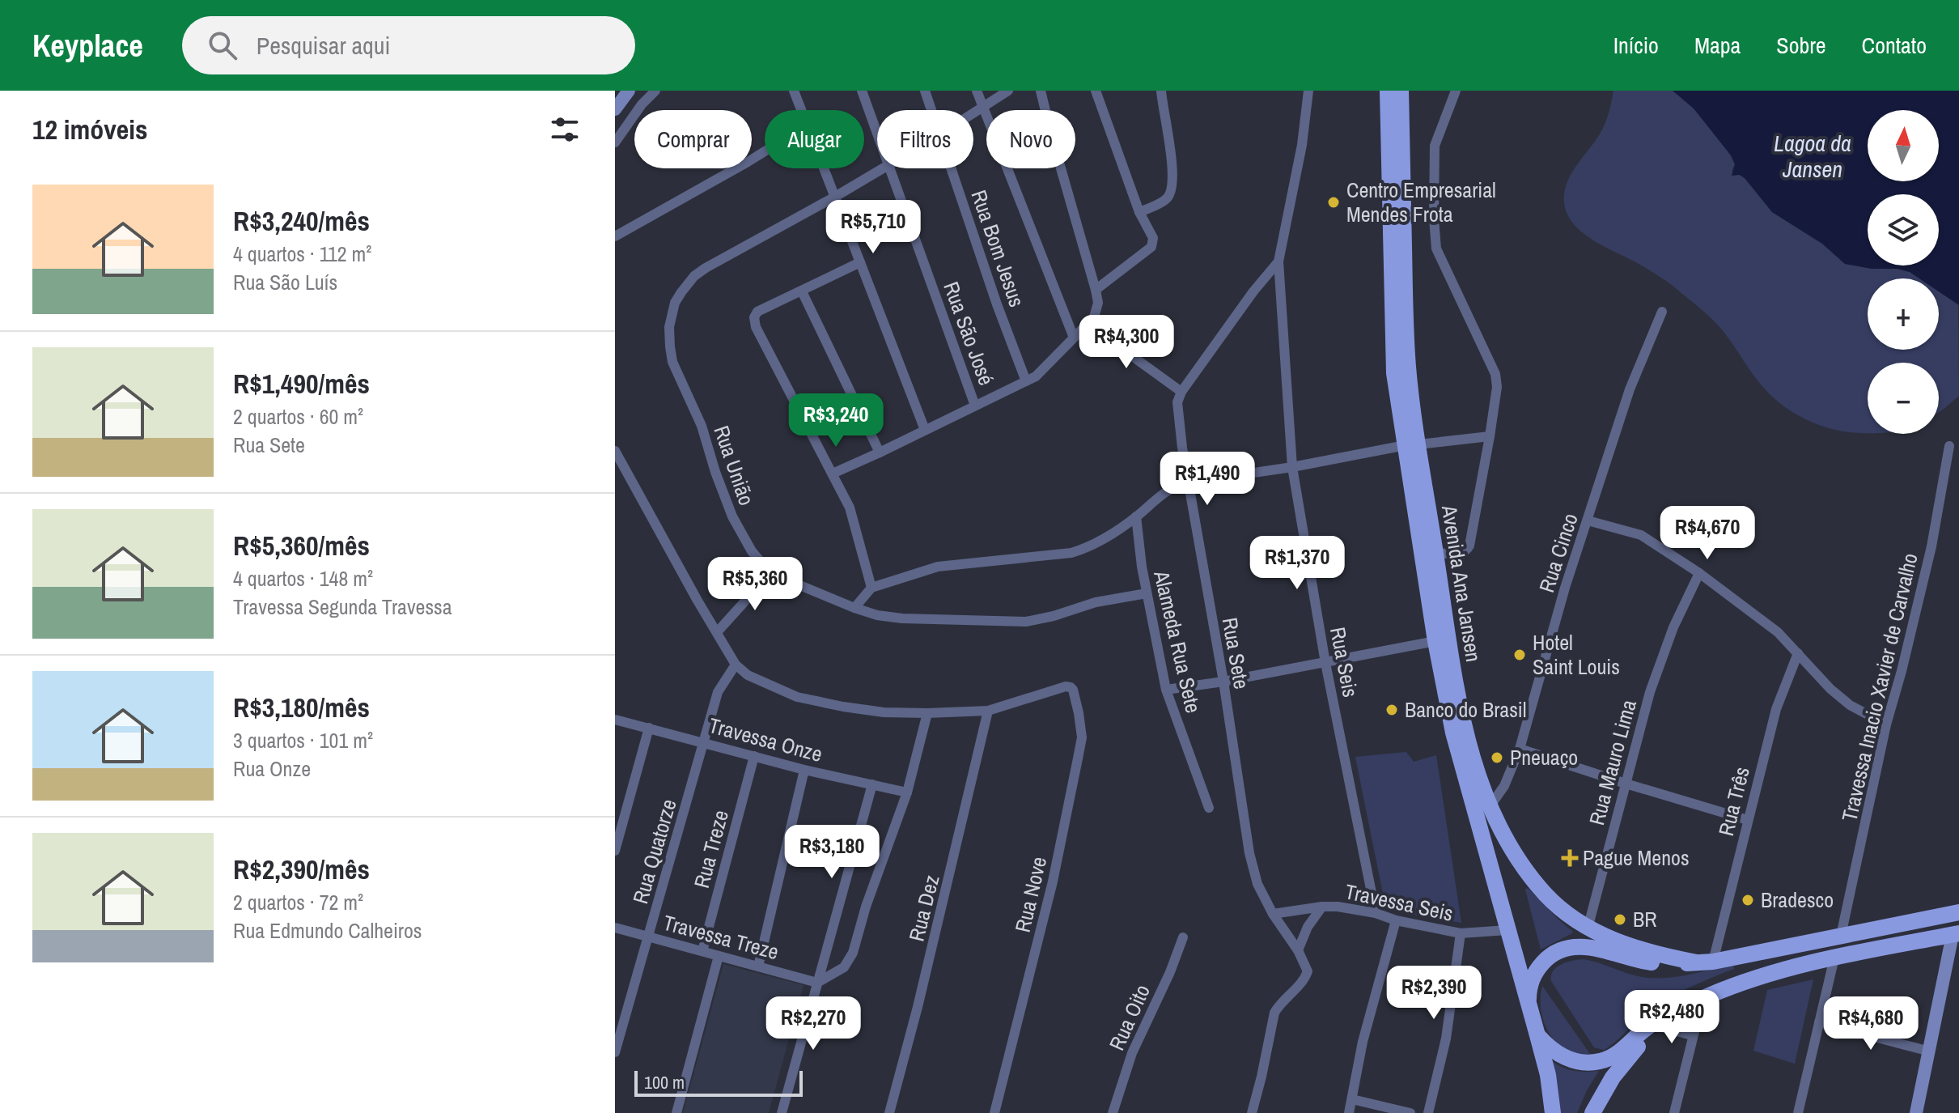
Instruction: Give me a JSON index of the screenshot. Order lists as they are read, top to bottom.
{
  "streets": {
    "main road": ["Avenida Ana Jansen"],
    "street": [
      "Rua Bom Jesus",
      "Rua São José",
      "Rua União",
      "Rua Cinco",
      "Alameda Rua Sete",
      "Rua Sete",
      "Rua Seis",
      "Travessa Inacio Xavier de Carvalho",
      "Travessa Onze",
      "Rua Mauro Lima",
      "Rua Três",
      "Rua Treze",
      "Rua Quatorze",
      "Rua Nove",
      "Travessa Seis",
      "Rua Dez",
      "Travessa Treze",
      "Rua Oito"
    ]
  },
  "crossings": [
    ["Rua União", "Alameda Rua Sete"],
    ["Rua Cinco", "Avenida Ana Jansen"],
    ["Avenida Ana Jansen", "Rua Mauro Lima"],
    ["Avenida Ana Jansen", "Rua Três"],
    ["Avenida Ana Jansen", "Travessa Seis"],
    ["Rua Sete", "Travessa Seis"],
    ["Rua Seis", "Travessa Seis"],
    ["Travessa Onze", "Rua Treze"],
    ["Travessa Onze", "Rua Quatorze"],
    ["Rua Treze", "Travessa Treze"],
    ["Rua Quatorze", "Travessa Treze"],
    ["Rua Nove", "Rua Dez"]
  ],
  "water": ["Lagoa da Jansen"],
  "places": {
    "other": [
      "Centro Empresarial Mendes Frota",
      "Hotel Saint Louis",
      "Banco do Brasil",
      "Pneuaço",
      "Bradesco",
      "BR"
    ],
    "health": ["Pague Menos"]
  },
  "scale_bar": "100 m",
  "north": "top",
  "page": {
    "header": "Keyplace",
    "search": "Pesquisar aqui",
    "nav": [
      "Início",
      "Mapa",
      "Sobre",
      "Contato"
    ],
    "heading": "12 imóveis",
    "map_buttons": ["+", "−"],
    "chip": [
      "Comprar",
      "Alugar",
      "Filtros",
      "Novo"
    ],
    "list": [
      {
        "name": "R$3,240/mês",
        "note": "4 quartos · 112 m² · Rua São Luís"
      },
      {
        "name": "R$1,490/mês",
        "note": "2 quartos · 60 m² · Rua Sete"
      },
      {
        "name": "R$5,360/mês",
        "note": "4 quartos · 148 m² · Travessa Segunda Travessa"
      },
      {
        "name": "R$3,180/mês",
        "note": "3 quartos · 101 m² · Rua Onze"
      },
      {
        "name": "R$2,390/mês",
        "note": "2 quartos · 72 m² · Rua Edmundo Calheiros"
      }
    ],
    "price": [
      "R$5,710",
      "R$4,300",
      "R$3,240",
      "R$1,490",
      "R$4,670",
      "R$1,370",
      "R$5,360",
      "R$3,180",
      "R$2,390",
      "R$2,480",
      "R$2,270",
      "R$4,680"
    ],
    "scale": "100 m"
  }
}
